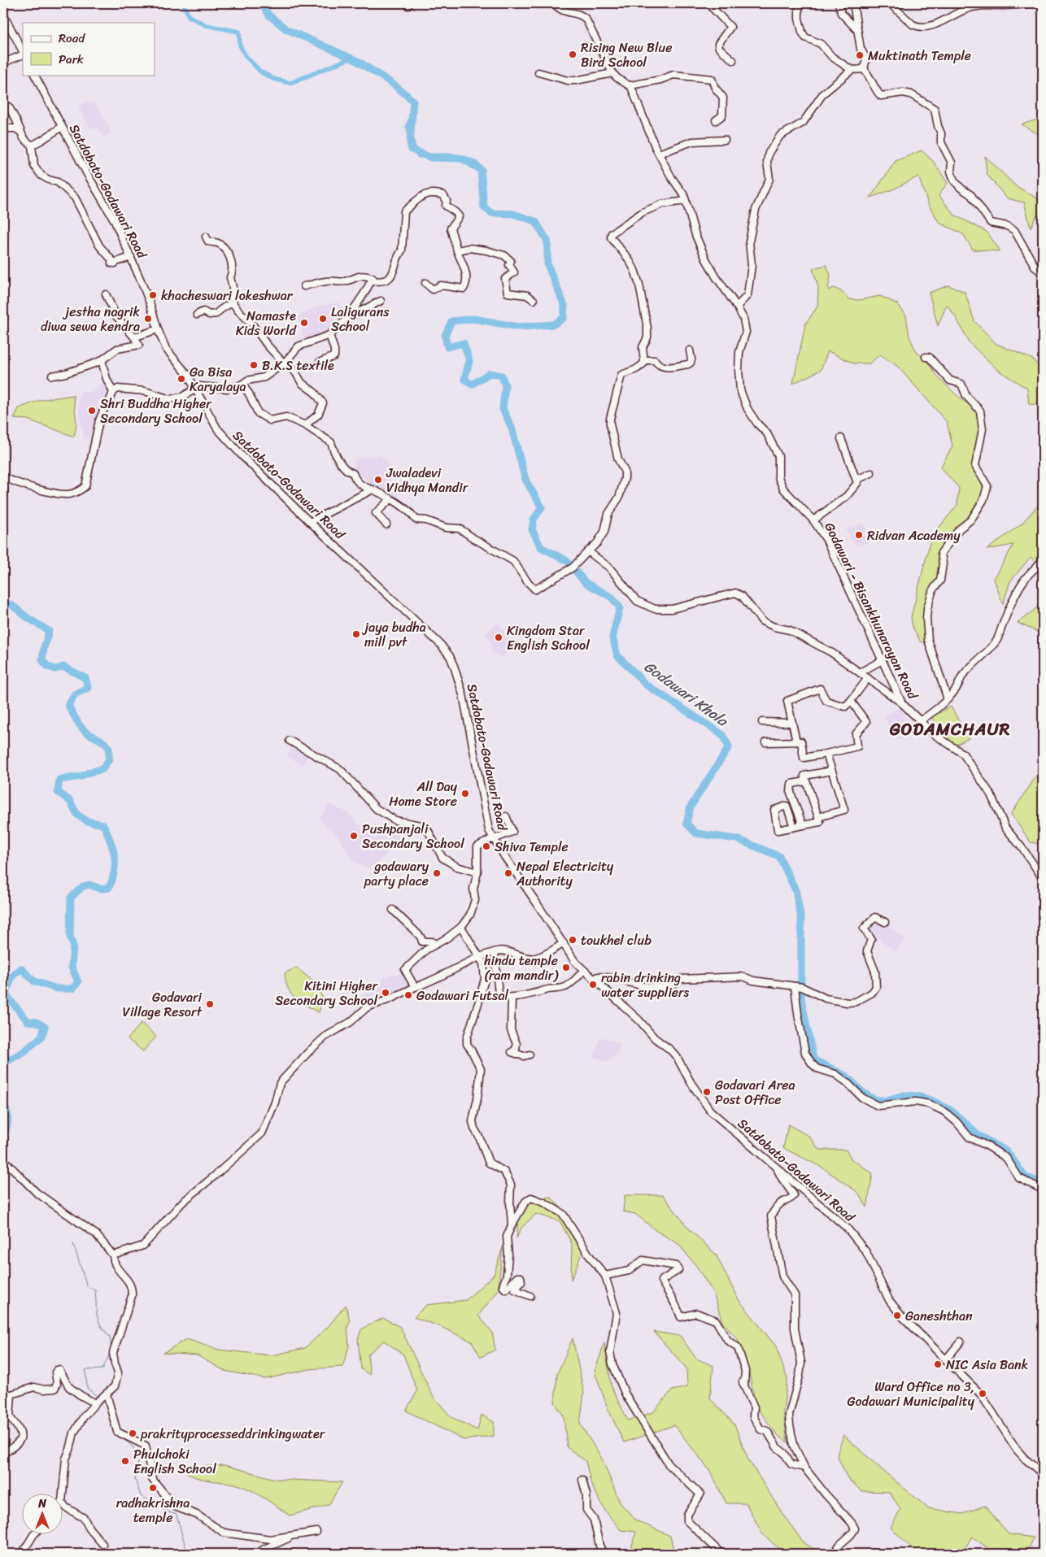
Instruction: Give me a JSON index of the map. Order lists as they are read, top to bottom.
{
  "streets": {
    "street": ["Satdobato-Godawari Road", "Godawari - Bisankhunarayan Road"]
  },
  "districts": ["GODAMCHAUR"],
  "water": ["Godawari Khola"],
  "places": [
    "Rising New Blue Bird School",
    "Muktinath Temple",
    "khacheswari lokeshwar",
    "jestha nagrik diwa sewa kendra",
    "Laligurans School",
    "Namaste Kids World",
    "B.K.S textile",
    "Ga Bisa Karyalaya",
    "Shri Buddha Higher Secondary School",
    "Jwaladevi Vidhya Mandir",
    "Ridvan Academy",
    "jaya budha mill pvt",
    "Kingdom Star English School",
    "All Day Home Store",
    "Pushpanjali Secondary School",
    "Shiva Temple",
    "godawary party place",
    "Nepal Electricity Authority",
    "toukhel club",
    "hindu temple (ram mandir)",
    "rabin drinking water suppliers",
    "Kitini Higher Secondary School",
    "Godawari Futsal",
    "Godavari Village Resort",
    "Godavari Area Post Office",
    "Ganeshthan",
    "NIC Asia Bank",
    "Ward Office no 3, Godawari Municipality",
    "prakrityprocesseddrinkingwater",
    "Phulchoki English School",
    "radhakrishna temple"
  ],
  "legend": ["Road", "Park"],
  "north": "top"
}
